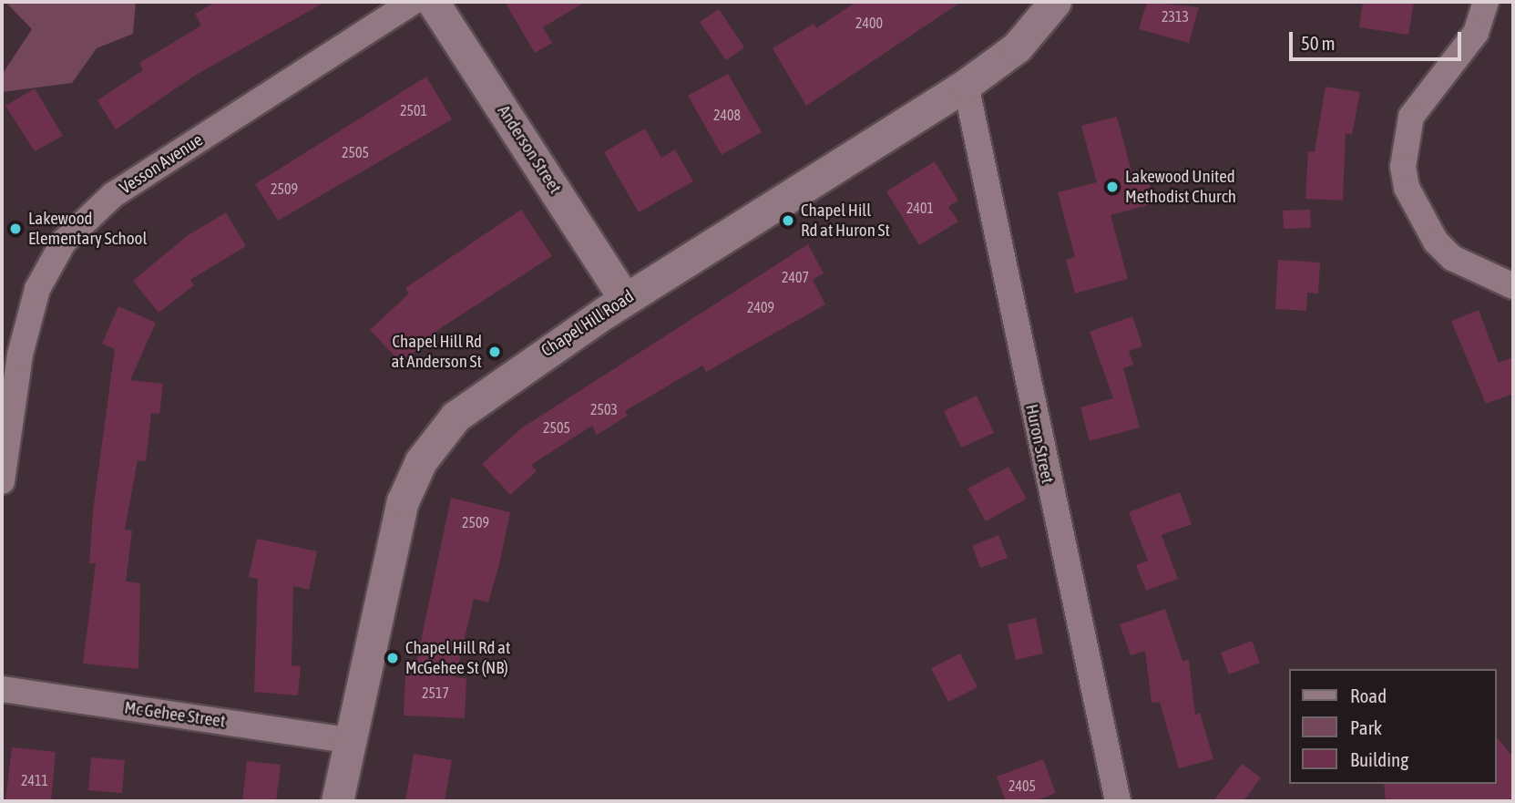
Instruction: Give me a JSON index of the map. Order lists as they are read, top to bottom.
{
  "streets": {
    "street": [
      "Anderson Street",
      "Vesson Avenue",
      "Chapel Hill Road",
      "Huron Street",
      "Mc Gehee Street"
    ]
  },
  "crossings": [
    ["Anderson Street", "Chapel Hill Road"],
    ["Chapel Hill Road", "Huron Street"],
    ["Chapel Hill Road", "Mc Gehee Street"]
  ],
  "places": [
    "Lakewood United Methodist Church",
    "Chapel Hill Rd at Huron St",
    "Lakewood Elementary School",
    "Chapel Hill Rd at Anderson St",
    "Chapel Hill Rd at McGehee St (NB)"
  ],
  "house_numbers": [
    "2313",
    "2400",
    "2501",
    "2408",
    "2505",
    "2509",
    "2401",
    "2407",
    "2409",
    "2503",
    "2505",
    "2509",
    "2517",
    "2411",
    "2405"
  ],
  "legend": ["Road", "Park", "Building"],
  "scale_bar": "50 m"
}
